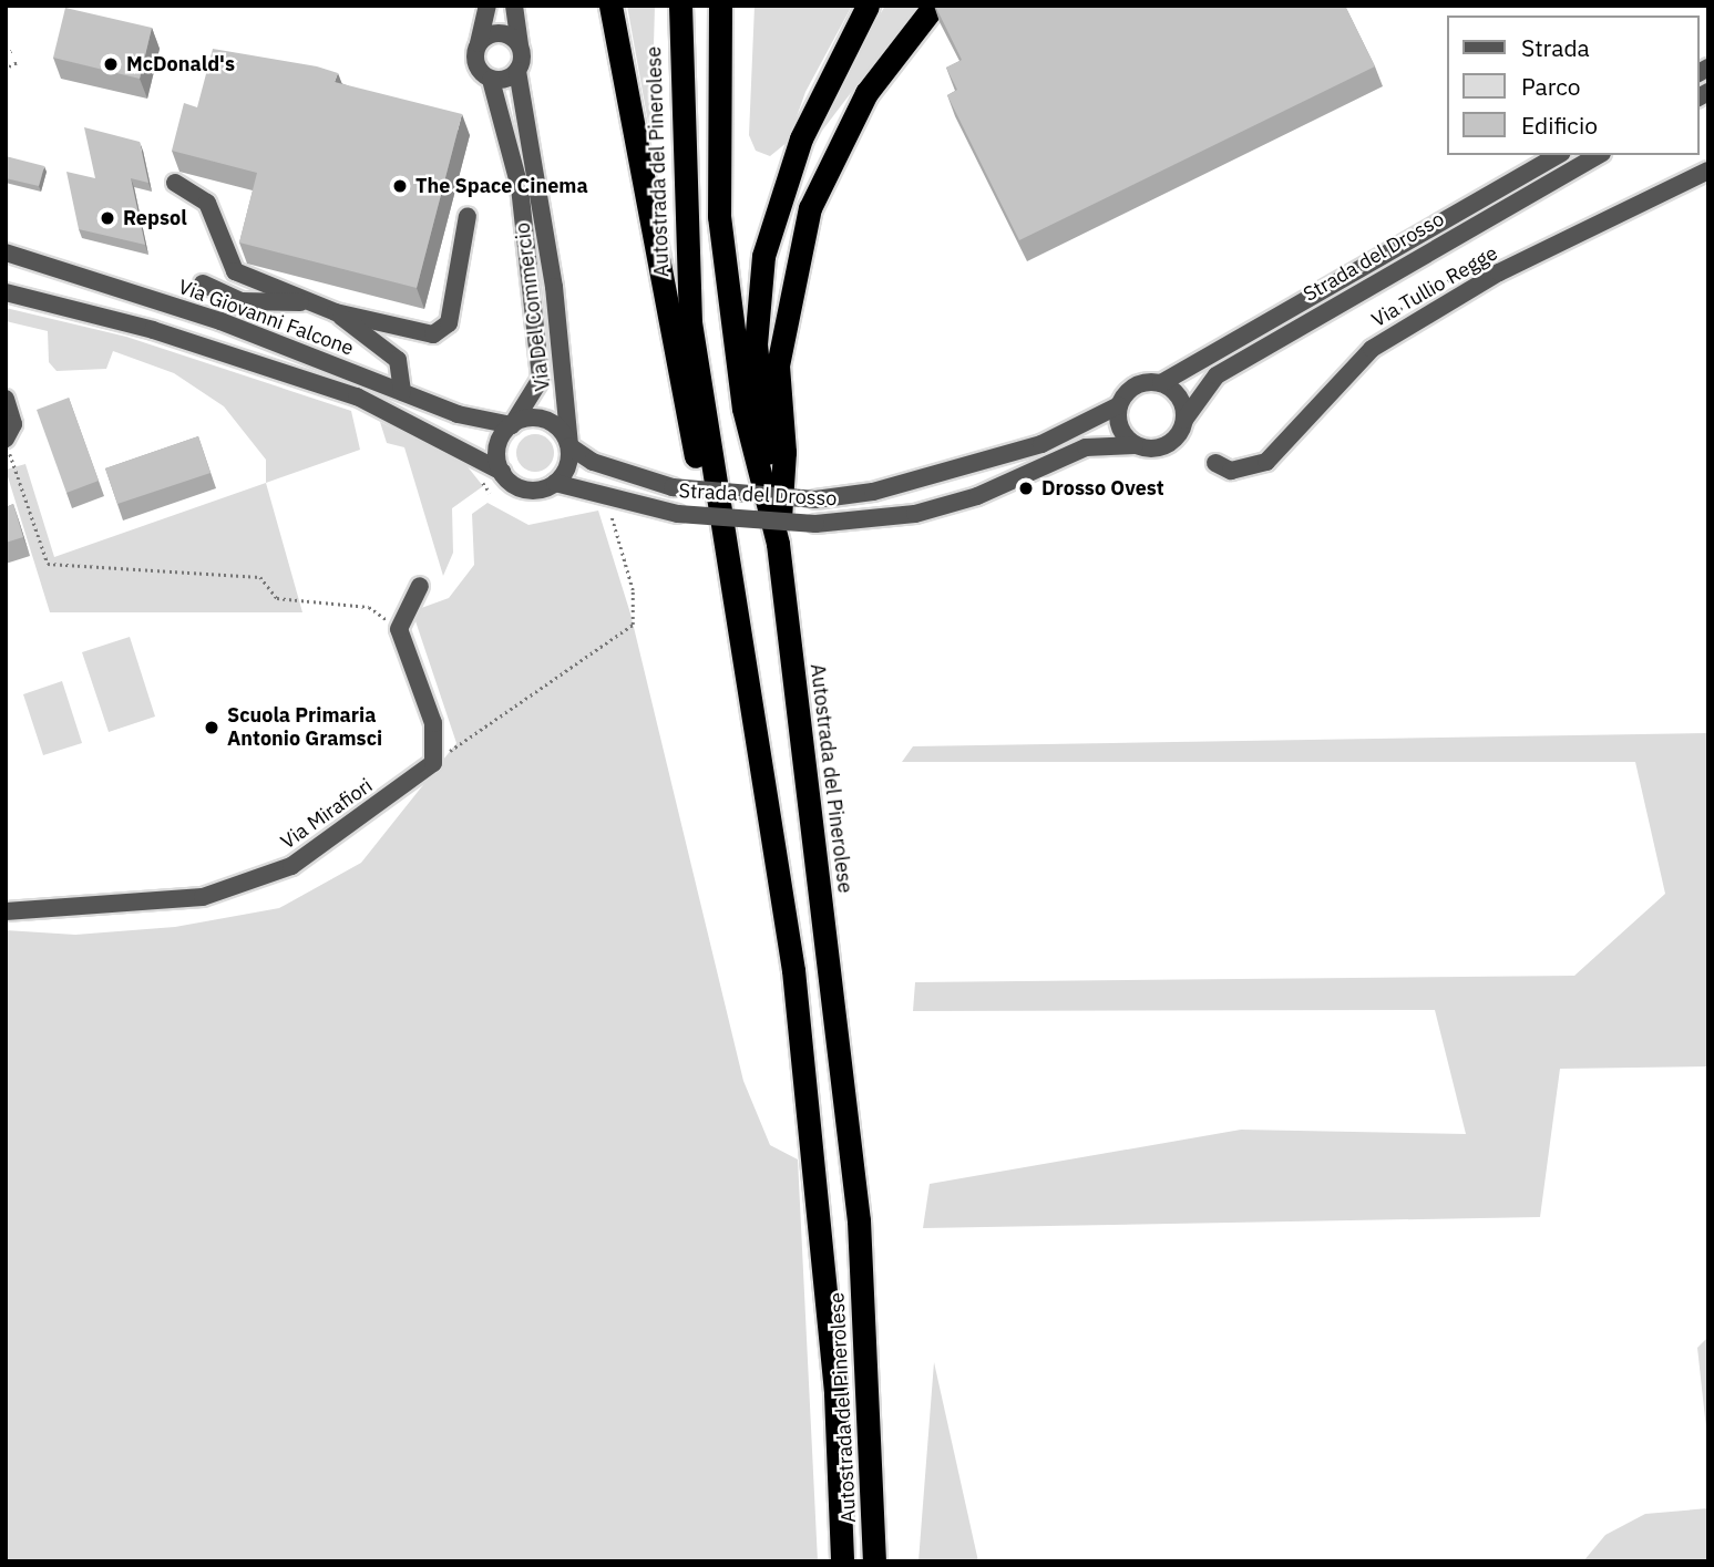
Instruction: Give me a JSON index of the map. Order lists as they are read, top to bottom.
{
  "streets": {
    "highway": ["Autostrada del Pinerolese"],
    "street": [
      "Strada del Drosso",
      "Via Tullio Regge",
      "Via Del Commercio",
      "Via Giovanni Falcone",
      "Via Mirafiori"
    ]
  },
  "crossings": [
    ["Strada del Drosso", "Via Del Commercio"],
    ["Strada del Drosso", "Via Giovanni Falcone"],
    ["Via Del Commercio", "Via Giovanni Falcone"]
  ],
  "places": [
    "McDonald's",
    "The Space Cinema",
    "Repsol",
    "Drosso Ovest",
    "Scuola Primaria Antonio Gramsci"
  ],
  "legend": ["Strada", "Parco", "Edificio"]
}
